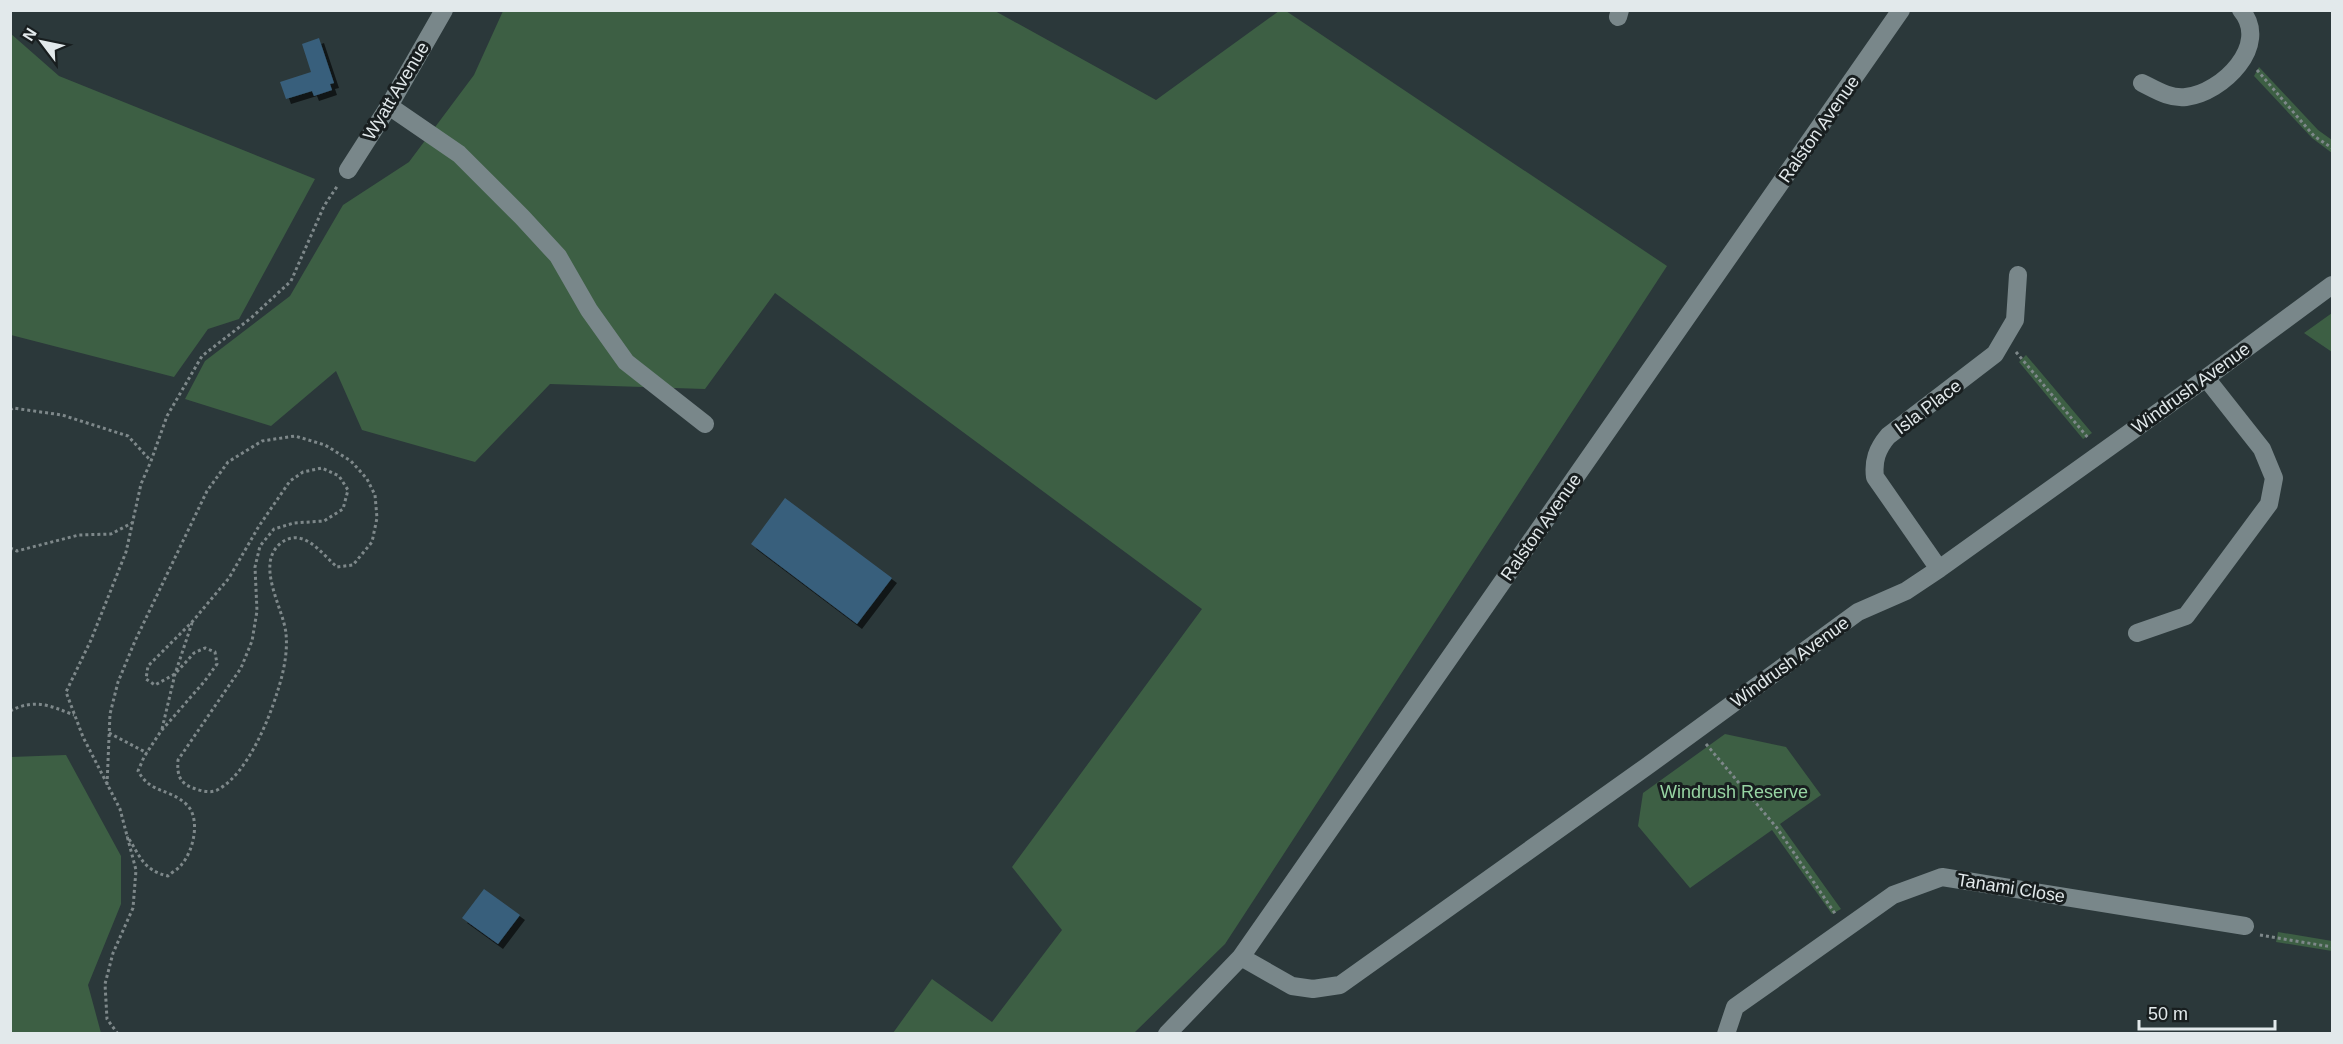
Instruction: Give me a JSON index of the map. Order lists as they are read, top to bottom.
{
  "streets": {
    "street": [
      "Wyatt Avenue",
      "Ralston Avenue",
      "Windrush Avenue",
      "Isla Place",
      "Tanami Close"
    ]
  },
  "crossings": [
    ["Ralston Avenue", "Windrush Avenue"],
    ["Windrush Avenue", "Isla Place"]
  ],
  "parks": ["Windrush Reserve"],
  "scale_bar": "50 m",
  "north": "top left"
}
